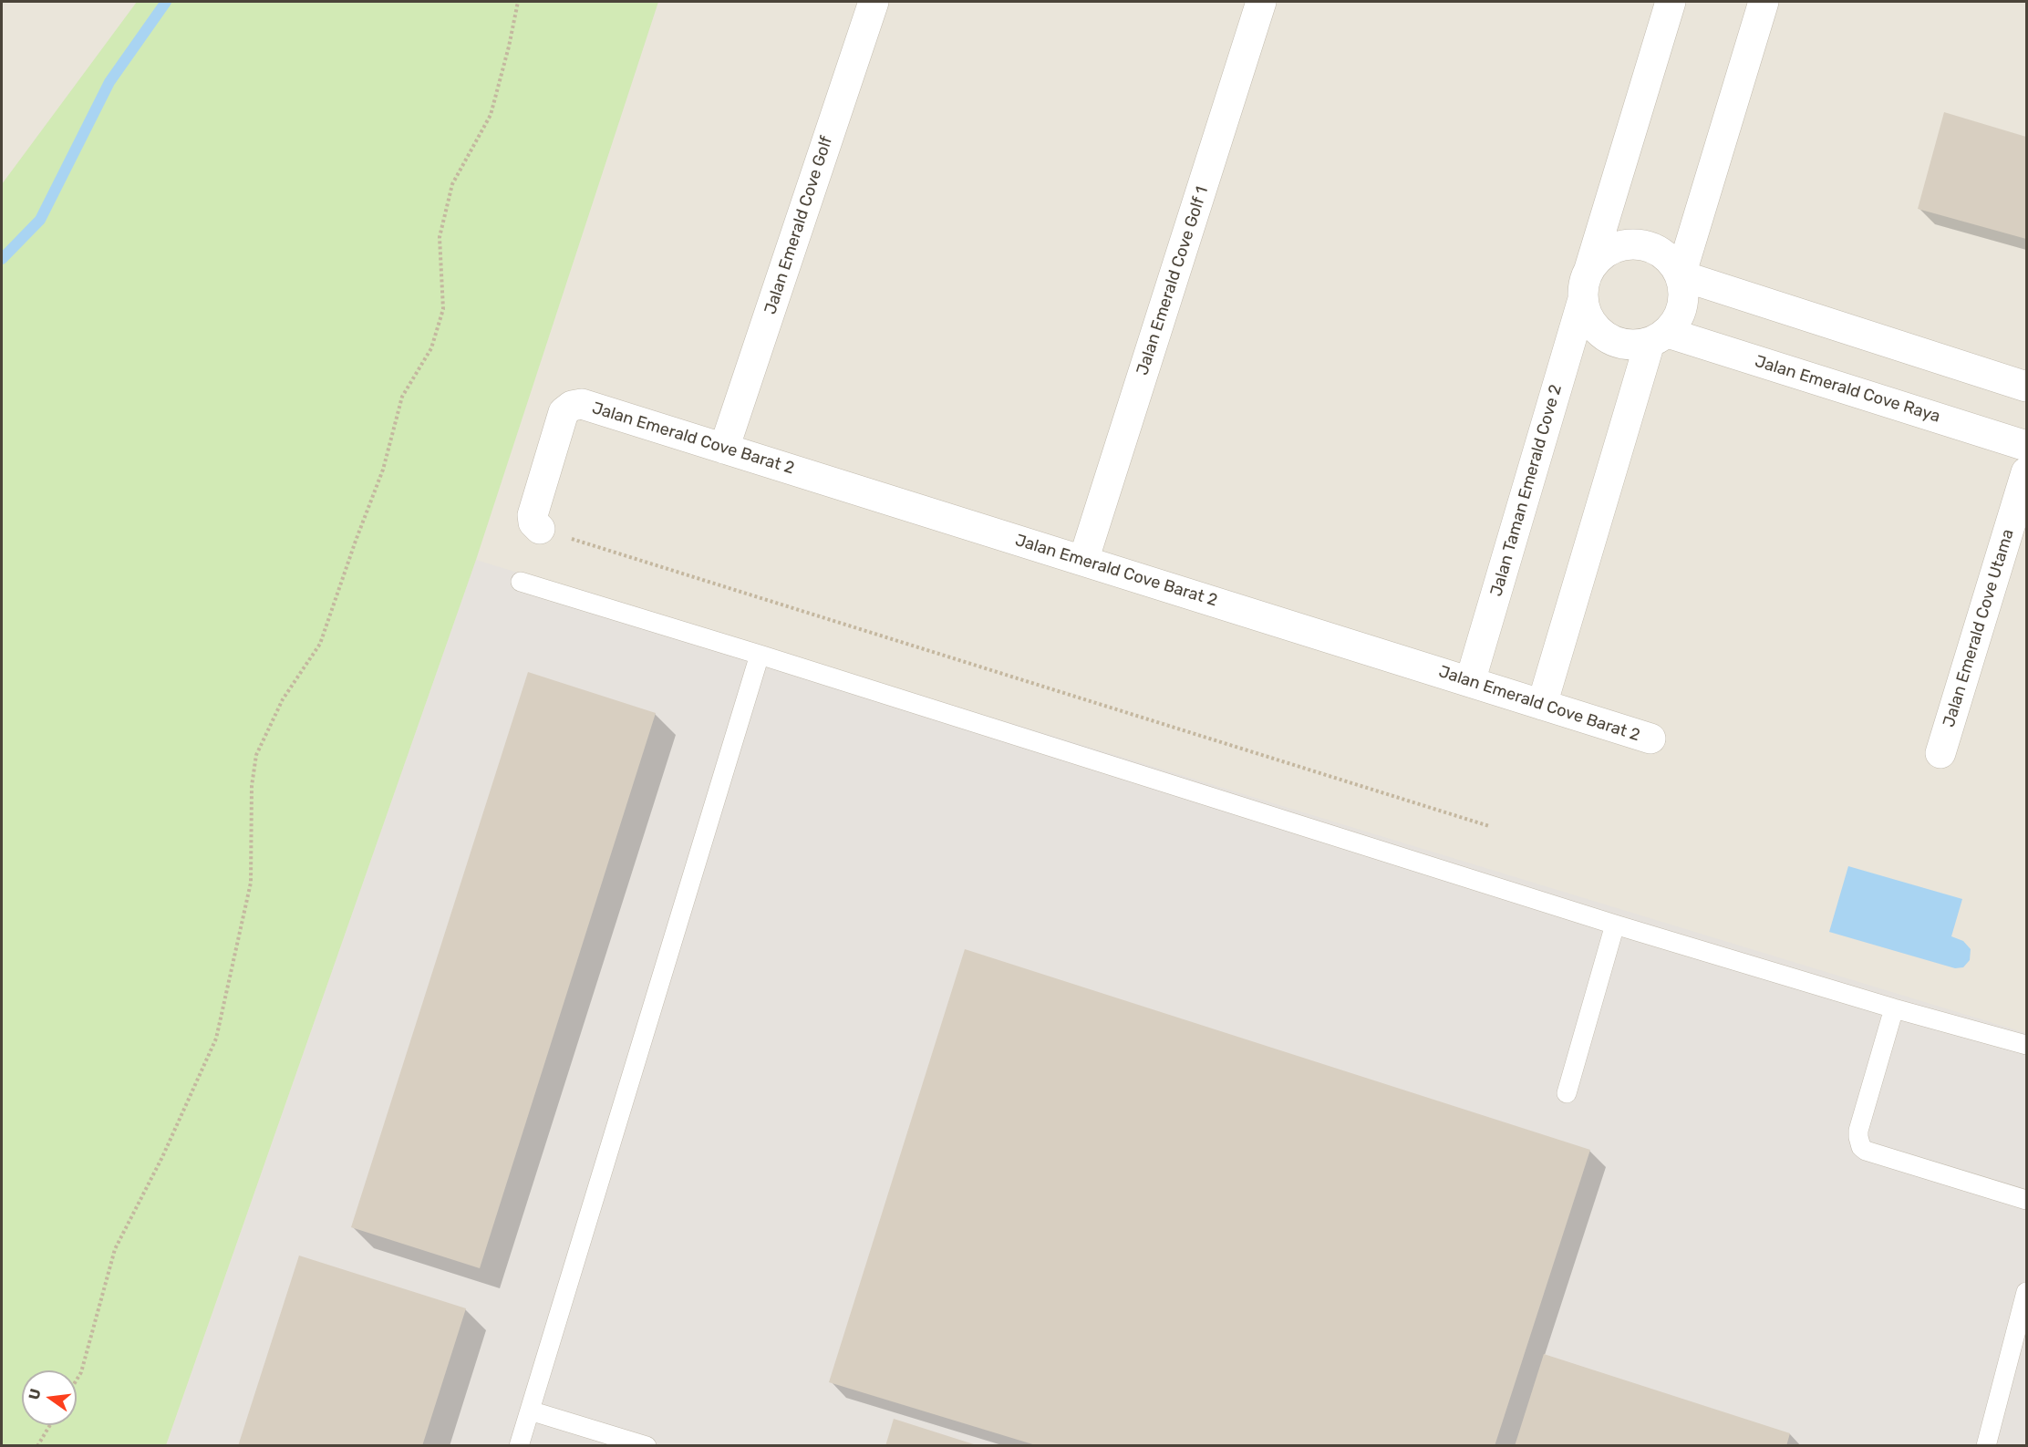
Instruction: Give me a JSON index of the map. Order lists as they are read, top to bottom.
{
  "streets": {
    "street": [
      "Jalan Emerald Cove Golf",
      "Jalan Emerald Cove Golf 1",
      "Jalan Emerald Cove Raya",
      "Jalan Emerald Cove Barat 2",
      "Jalan Taman Emerald Cove 2",
      "Jalan Emerald Cove Utama"
    ]
  },
  "crossings": [
    ["Jalan Emerald Cove Golf", "Jalan Emerald Cove Barat 2"],
    ["Jalan Emerald Cove Golf 1", "Jalan Emerald Cove Barat 2"],
    ["Jalan Emerald Cove Raya", "Jalan Taman Emerald Cove 2"],
    ["Jalan Emerald Cove Barat 2", "Jalan Taman Emerald Cove 2"]
  ],
  "north": "left"
}
